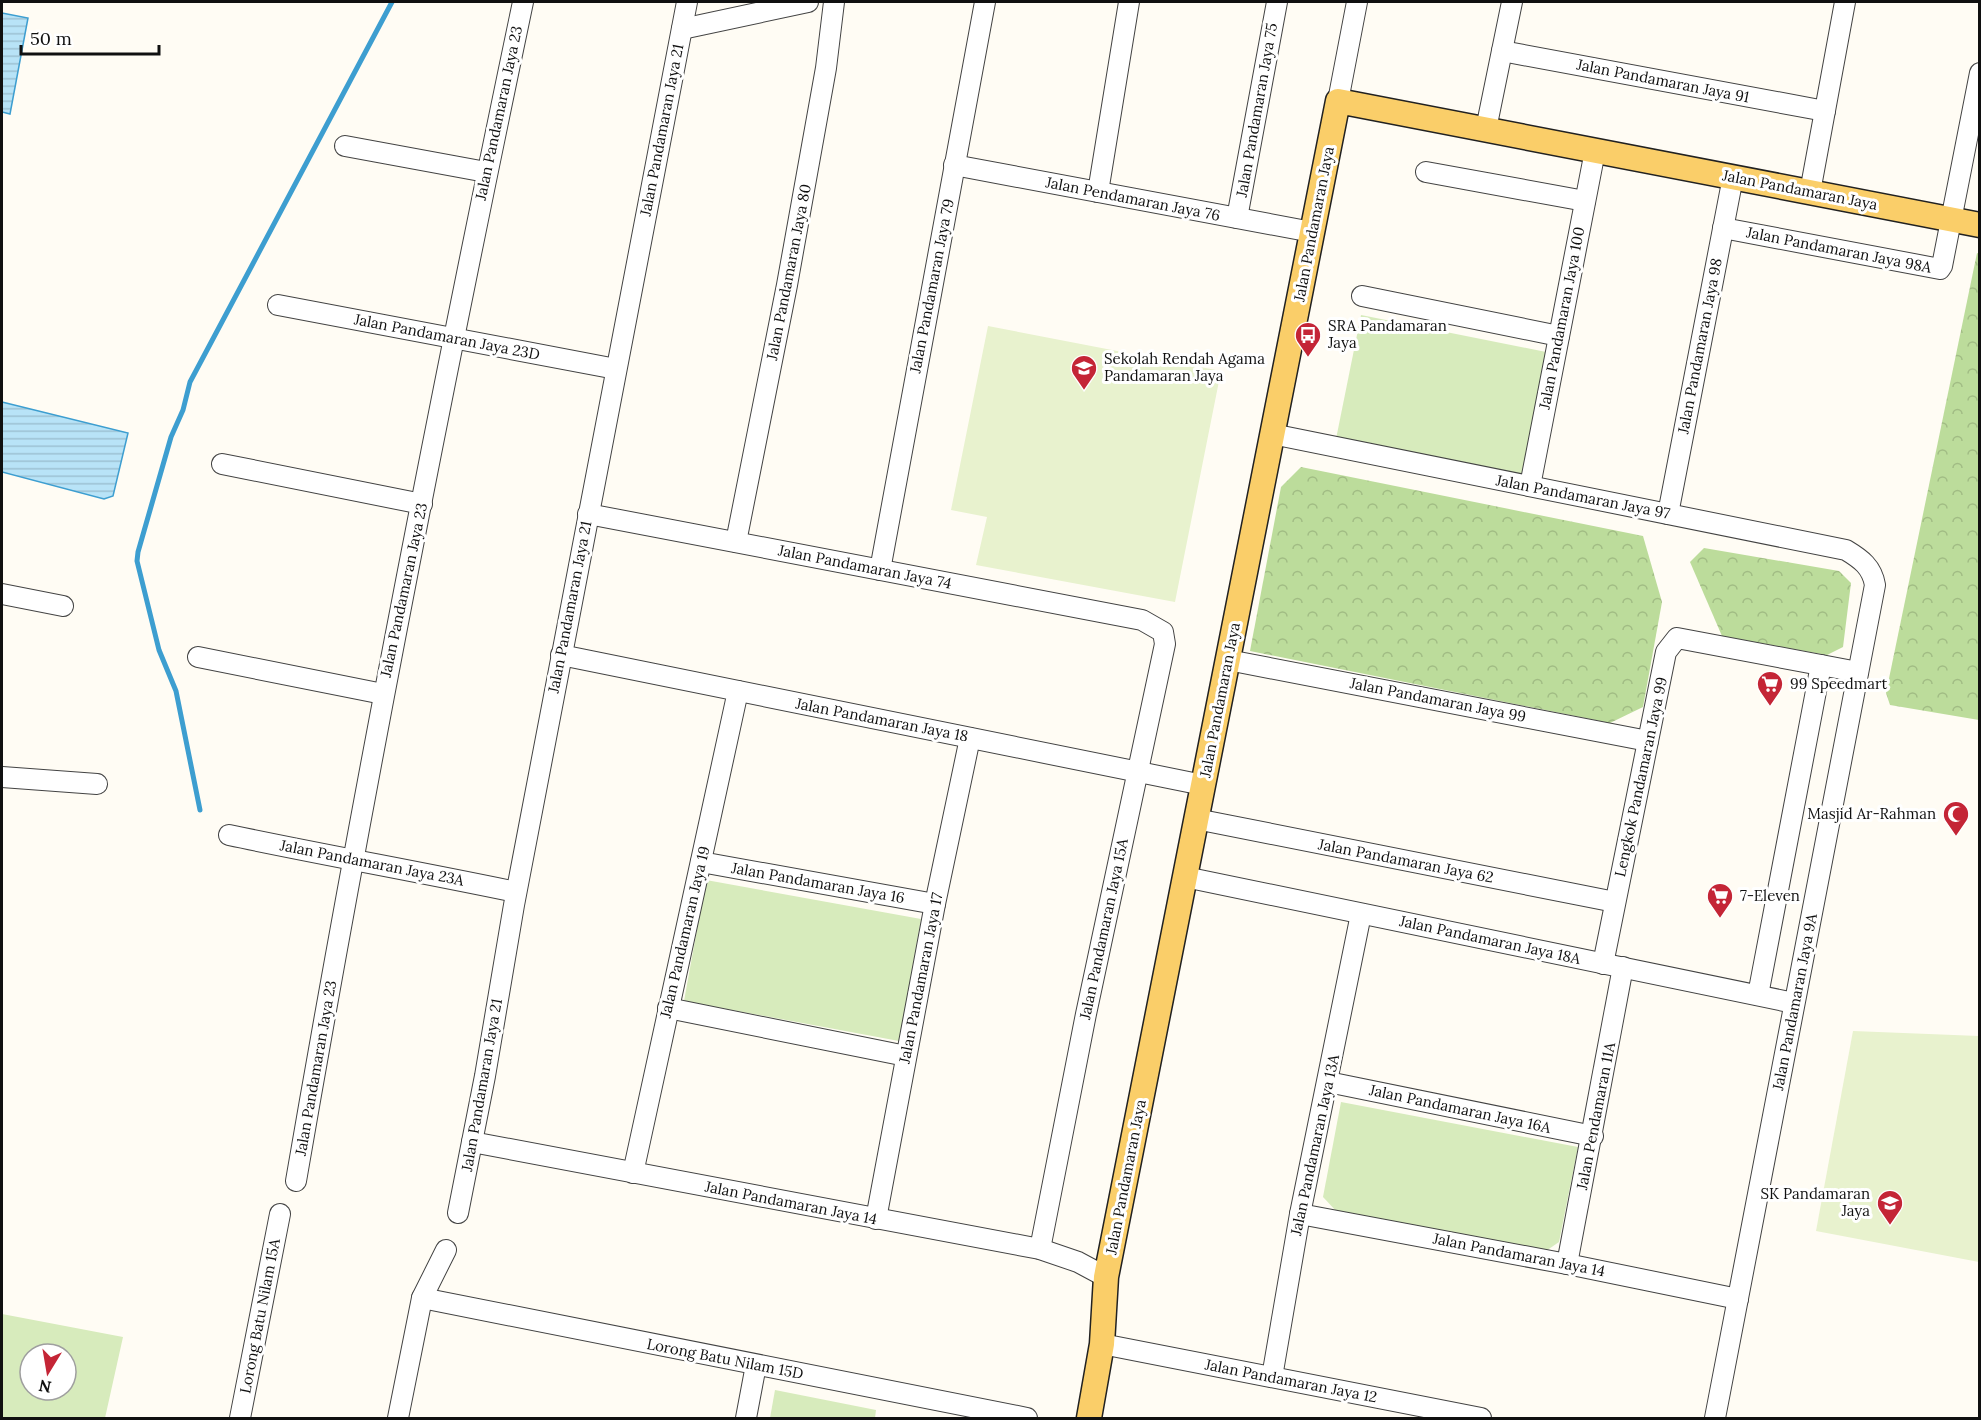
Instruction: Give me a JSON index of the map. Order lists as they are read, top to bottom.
{
  "streets": {
    "main road": ["Jalan Pandamaran Jaya"],
    "street": [
      "Jalan Pandamaran Jaya 91",
      "Jalan Pandamaran Jaya 75",
      "Jalan Pandamaran Jaya 23",
      "Jalan Pandamaran Jaya 21",
      "Jalan Pendamaran Jaya 76",
      "Jalan Pandamaran Jaya 98A",
      "Jalan Pandamaran Jaya 80",
      "Jalan Pandamaran Jaya 79",
      "Jalan Pandamaran Jaya 100",
      "Jalan Pandamaran Jaya 23D",
      "Jalan Pandamaran Jaya 98",
      "Jalan Pandamaran Jaya 97",
      "Jalan Pandamaran Jaya 74",
      "Jalan Pandamaran Jaya 99",
      "Jalan Pandamaran Jaya 18",
      "Lengkok Pandamaran Jaya 99",
      "Jalan Pandamaran Jaya 62",
      "Jalan Pandamaran Jaya 23A",
      "Jalan Pandamaran Jaya 16",
      "Jalan Pandamaran Jaya 15A",
      "Jalan Pandamaran Jaya 19",
      "Jalan Pandamaran Jaya 18A",
      "Jalan Pandamaran Jaya 17",
      "Jalan Pandamaran Jaya 9A",
      "Jalan Pandamaran Jaya 16A",
      "Jalan Pendamaran 11A",
      "Jalan Pandamaran Jaya 13A",
      "Jalan Pandamaran Jaya 14",
      "Lorong Batu Nilam 15A",
      "Lorong Batu Nilam 15D",
      "Jalan Pandamaran Jaya 12"
    ]
  },
  "crossings": [
    ["Jalan Pandamaran Jaya 75", "Jalan Pendamaran Jaya 76"],
    ["Jalan Pandamaran Jaya 23", "Jalan Pandamaran Jaya 23D"],
    ["Jalan Pandamaran Jaya 23", "Jalan Pandamaran Jaya 23A"],
    ["Jalan Pandamaran Jaya 21", "Jalan Pandamaran Jaya 23D"],
    ["Jalan Pandamaran Jaya 21", "Jalan Pandamaran Jaya 74"],
    ["Jalan Pandamaran Jaya 21", "Jalan Pandamaran Jaya 18"],
    ["Jalan Pandamaran Jaya 21", "Jalan Pandamaran Jaya 23A"],
    ["Jalan Pandamaran Jaya 21", "Jalan Pandamaran Jaya 14"],
    ["Jalan Pandamaran Jaya", "Jalan Pendamaran Jaya 76"],
    ["Jalan Pandamaran Jaya", "Jalan Pandamaran Jaya 98A"],
    ["Jalan Pandamaran Jaya", "Jalan Pandamaran Jaya 100"],
    ["Jalan Pandamaran Jaya", "Jalan Pandamaran Jaya 98"],
    ["Jalan Pandamaran Jaya", "Jalan Pandamaran Jaya 97"],
    ["Jalan Pandamaran Jaya", "Jalan Pandamaran Jaya 99"],
    ["Jalan Pandamaran Jaya", "Jalan Pandamaran Jaya 18"],
    ["Jalan Pandamaran Jaya", "Jalan Pandamaran Jaya 62"],
    ["Jalan Pandamaran Jaya", "Jalan Pandamaran Jaya 18A"],
    ["Jalan Pandamaran Jaya", "Jalan Pandamaran Jaya 14"],
    ["Jalan Pandamaran Jaya", "Jalan Pandamaran Jaya 12"],
    ["Jalan Pendamaran Jaya 76", "Jalan Pandamaran Jaya 79"],
    ["Jalan Pandamaran Jaya 98A", "Jalan Pandamaran Jaya 98"],
    ["Jalan Pandamaran Jaya 80", "Jalan Pandamaran Jaya 74"],
    ["Jalan Pandamaran Jaya 79", "Jalan Pandamaran Jaya 74"],
    ["Jalan Pandamaran Jaya 100", "Jalan Pandamaran Jaya 97"],
    ["Jalan Pandamaran Jaya 98", "Jalan Pandamaran Jaya 97"],
    ["Jalan Pandamaran Jaya 97", "Jalan Pandamaran Jaya 9A"],
    ["Jalan Pandamaran Jaya 74", "Jalan Pandamaran Jaya 15A"],
    ["Jalan Pandamaran Jaya 99", "Lengkok Pandamaran Jaya 99"],
    ["Jalan Pandamaran Jaya 18", "Jalan Pandamaran Jaya 15A"],
    ["Jalan Pandamaran Jaya 18", "Jalan Pandamaran Jaya 19"],
    ["Jalan Pandamaran Jaya 18", "Jalan Pandamaran Jaya 17"],
    ["Lengkok Pandamaran Jaya 99", "Jalan Pandamaran Jaya 62"],
    ["Lengkok Pandamaran Jaya 99", "Jalan Pandamaran Jaya 18A"],
    ["Jalan Pandamaran Jaya 16", "Jalan Pandamaran Jaya 19"],
    ["Jalan Pandamaran Jaya 16", "Jalan Pandamaran Jaya 17"],
    ["Jalan Pandamaran Jaya 15A", "Jalan Pandamaran Jaya 14"],
    ["Jalan Pandamaran Jaya 19", "Jalan Pandamaran Jaya 14"],
    ["Jalan Pandamaran Jaya 18A", "Jalan Pandamaran Jaya 9A"],
    ["Jalan Pandamaran Jaya 18A", "Jalan Pendamaran 11A"],
    ["Jalan Pandamaran Jaya 18A", "Jalan Pandamaran Jaya 13A"],
    ["Jalan Pandamaran Jaya 17", "Jalan Pandamaran Jaya 14"],
    ["Jalan Pandamaran Jaya 9A", "Jalan Pandamaran Jaya 14"],
    ["Jalan Pandamaran Jaya 16A", "Jalan Pendamaran 11A"],
    ["Jalan Pandamaran Jaya 16A", "Jalan Pandamaran Jaya 13A"],
    ["Jalan Pendamaran 11A", "Jalan Pandamaran Jaya 14"],
    ["Jalan Pandamaran Jaya 13A", "Jalan Pandamaran Jaya 14"],
    ["Jalan Pandamaran Jaya 13A", "Jalan Pandamaran Jaya 12"]
  ],
  "places": {
    "bus stop": ["SRA Pandamaran Jaya"],
    "school or university": ["Sekolah Rendah Agama Pandamaran Jaya", "SK Pandamaran Jaya"],
    "supermarket": ["99 Speedmart", "7-Eleven"],
    "mosque": ["Masjid Ar-Rahman"]
  },
  "scale_bar": "50 m",
  "north": "bottom"
}
